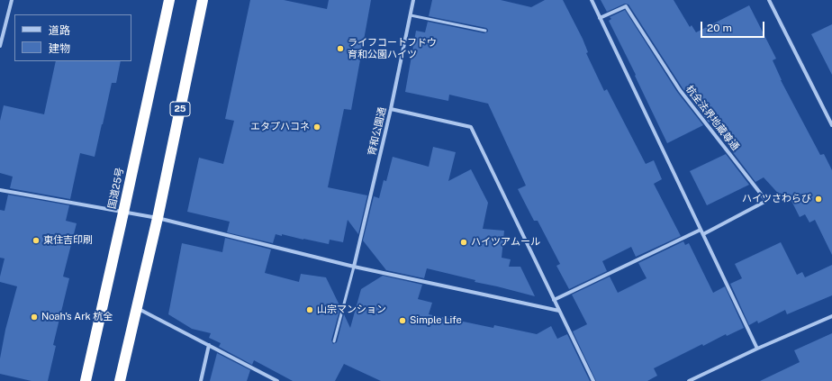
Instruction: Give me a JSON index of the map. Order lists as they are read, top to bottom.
{
  "streets": {
    "highway": ["25", "国道25号"],
    "street": ["杭全法界地蔵尊通", "育和公園通"]
  },
  "places": [
    "ライフコートフドウ 育和公園ハイツ",
    "エタプハコネ",
    "ハイツさわらび",
    "東住吉印刷",
    "ハイツアムール",
    "山宗マンション",
    "Noah's Ark 杭全",
    "Simple Life"
  ],
  "legend": ["道路", "建物"],
  "scale_bar": "20 m"
}
